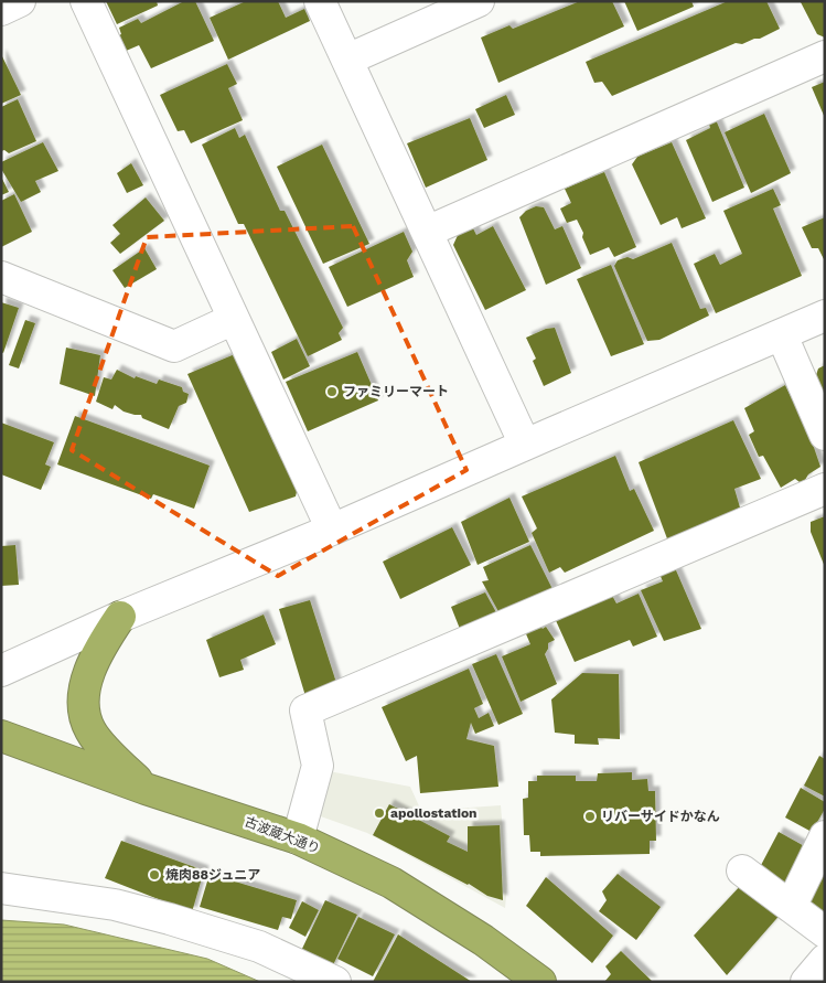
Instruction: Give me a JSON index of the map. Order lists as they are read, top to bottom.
{
  "streets": {
    "highway": ["古波蔵大通り"]
  },
  "places": [
    "ファミリーマート",
    "apollostation",
    "リバーサイドかなん",
    "焼肉88ジュニア"
  ]
}
